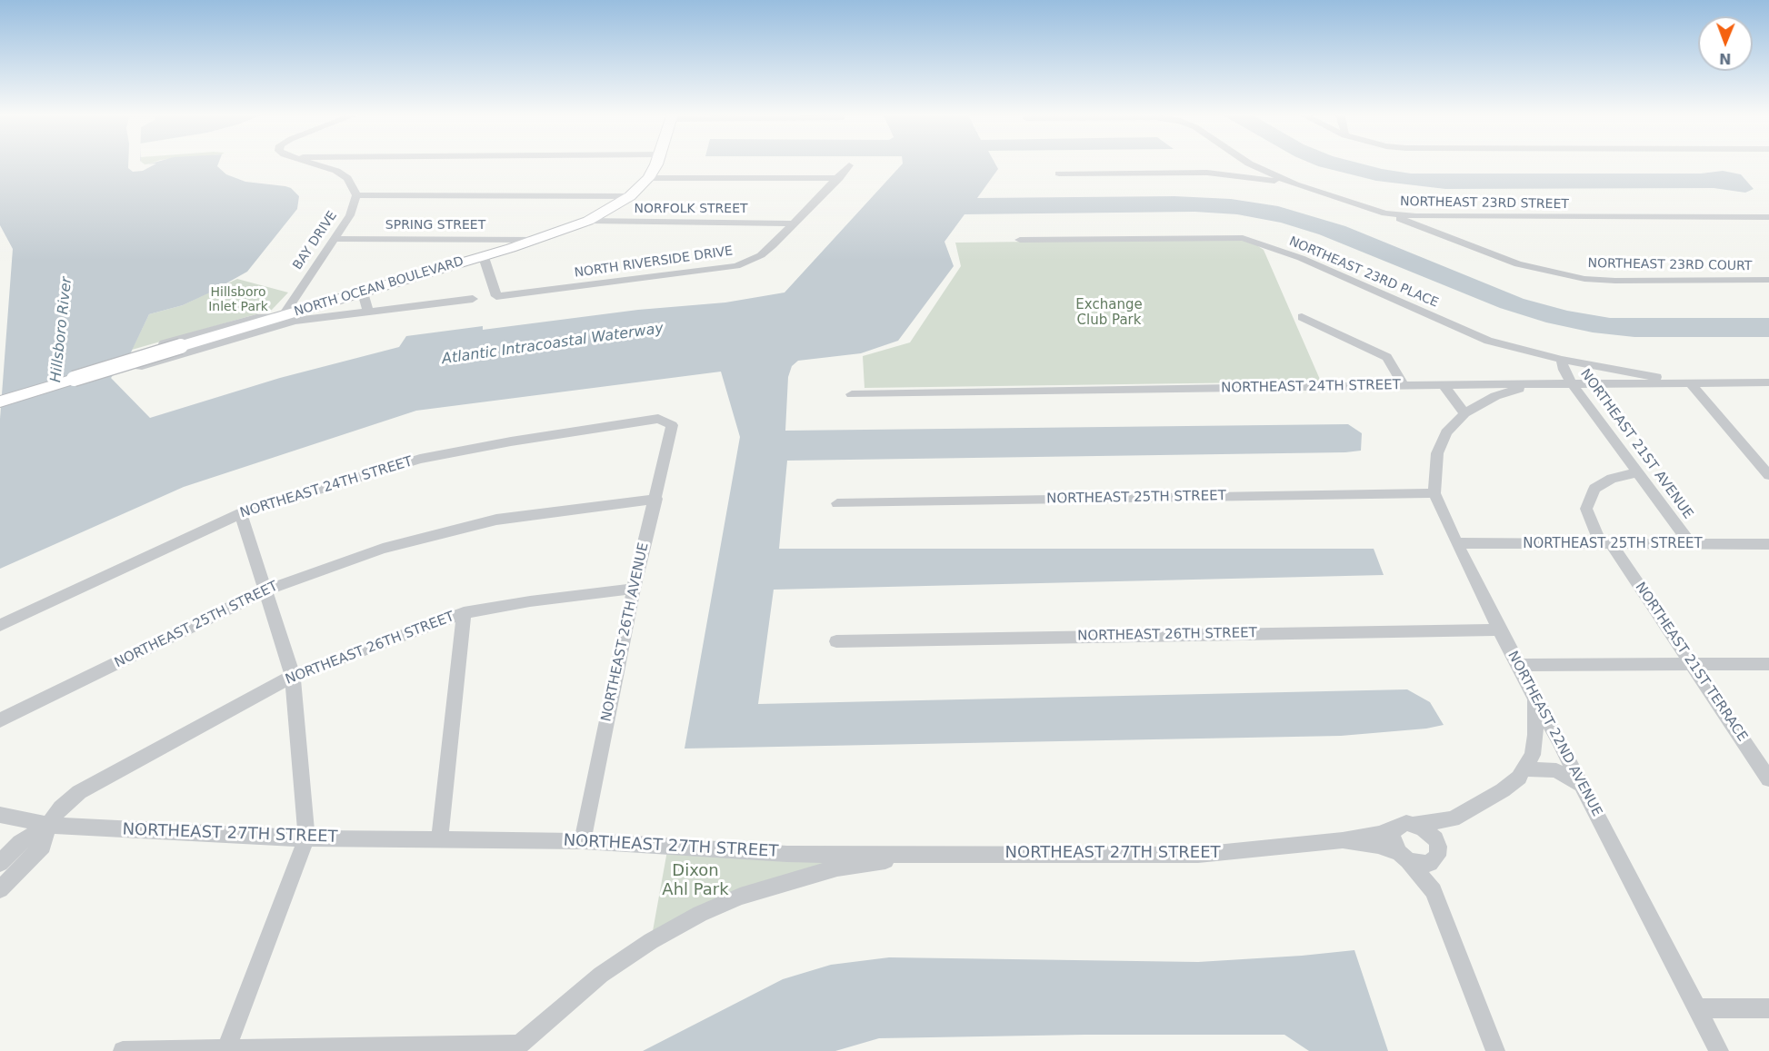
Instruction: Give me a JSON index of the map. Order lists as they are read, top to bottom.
{
  "streets": {
    "main road": ["NORTH OCEAN BOULEVARD"],
    "street": [
      "NORTHEAST 23RD STREET",
      "NORFOLK STREET",
      "SPRING STREET",
      "BAY DRIVE",
      "NORTH RIVERSIDE DRIVE",
      "NORTHEAST 23RD COURT",
      "NORTHEAST 23RD PLACE",
      "NORTHEAST 24TH STREET",
      "NORTHEAST 21ST AVENUE",
      "NORTHEAST 25TH STREET",
      "NORTHEAST 26TH AVENUE",
      "NORTHEAST 26TH STREET",
      "NORTHEAST 21ST TERRACE",
      "NORTHEAST 22ND AVENUE",
      "NORTHEAST 27TH STREET"
    ]
  },
  "crossings": [
    ["NORTHEAST 23RD STREET", "NORTHEAST 23RD COURT"],
    ["NORFOLK STREET", "BAY DRIVE"],
    ["NORFOLK STREET", "NORTH RIVERSIDE DRIVE"],
    ["NORFOLK STREET", "NORTH OCEAN BOULEVARD"],
    ["SPRING STREET", "BAY DRIVE"],
    ["SPRING STREET", "NORTH OCEAN BOULEVARD"],
    ["BAY DRIVE", "NORTH OCEAN BOULEVARD"],
    ["NORTH RIVERSIDE DRIVE", "NORTH OCEAN BOULEVARD"],
    ["NORTHEAST 23RD PLACE", "NORTHEAST 24TH STREET"],
    ["NORTHEAST 23RD PLACE", "NORTHEAST 21ST AVENUE"],
    ["NORTHEAST 24TH STREET", "NORTHEAST 21ST AVENUE"],
    ["NORTHEAST 24TH STREET", "NORTHEAST 26TH AVENUE"],
    ["NORTHEAST 24TH STREET", "NORTHEAST 22ND AVENUE"],
    ["NORTHEAST 21ST AVENUE", "NORTHEAST 25TH STREET"],
    ["NORTHEAST 21ST AVENUE", "NORTHEAST 21ST TERRACE"],
    ["NORTHEAST 25TH STREET", "NORTHEAST 26TH AVENUE"],
    ["NORTHEAST 25TH STREET", "NORTHEAST 21ST TERRACE"],
    ["NORTHEAST 25TH STREET", "NORTHEAST 22ND AVENUE"],
    ["NORTHEAST 26TH AVENUE", "NORTHEAST 26TH STREET"],
    ["NORTHEAST 26TH AVENUE", "NORTHEAST 27TH STREET"],
    ["NORTHEAST 26TH STREET", "NORTHEAST 22ND AVENUE"],
    ["NORTHEAST 26TH STREET", "NORTHEAST 27TH STREET"]
  ],
  "water": ["Hillsboro River", "Atlantic Intracoastal Waterway"],
  "parks": ["Hillsboro Inlet Park", "Exchange Club Park", "Dixon Ahl Park"],
  "north": "bottom"
}
